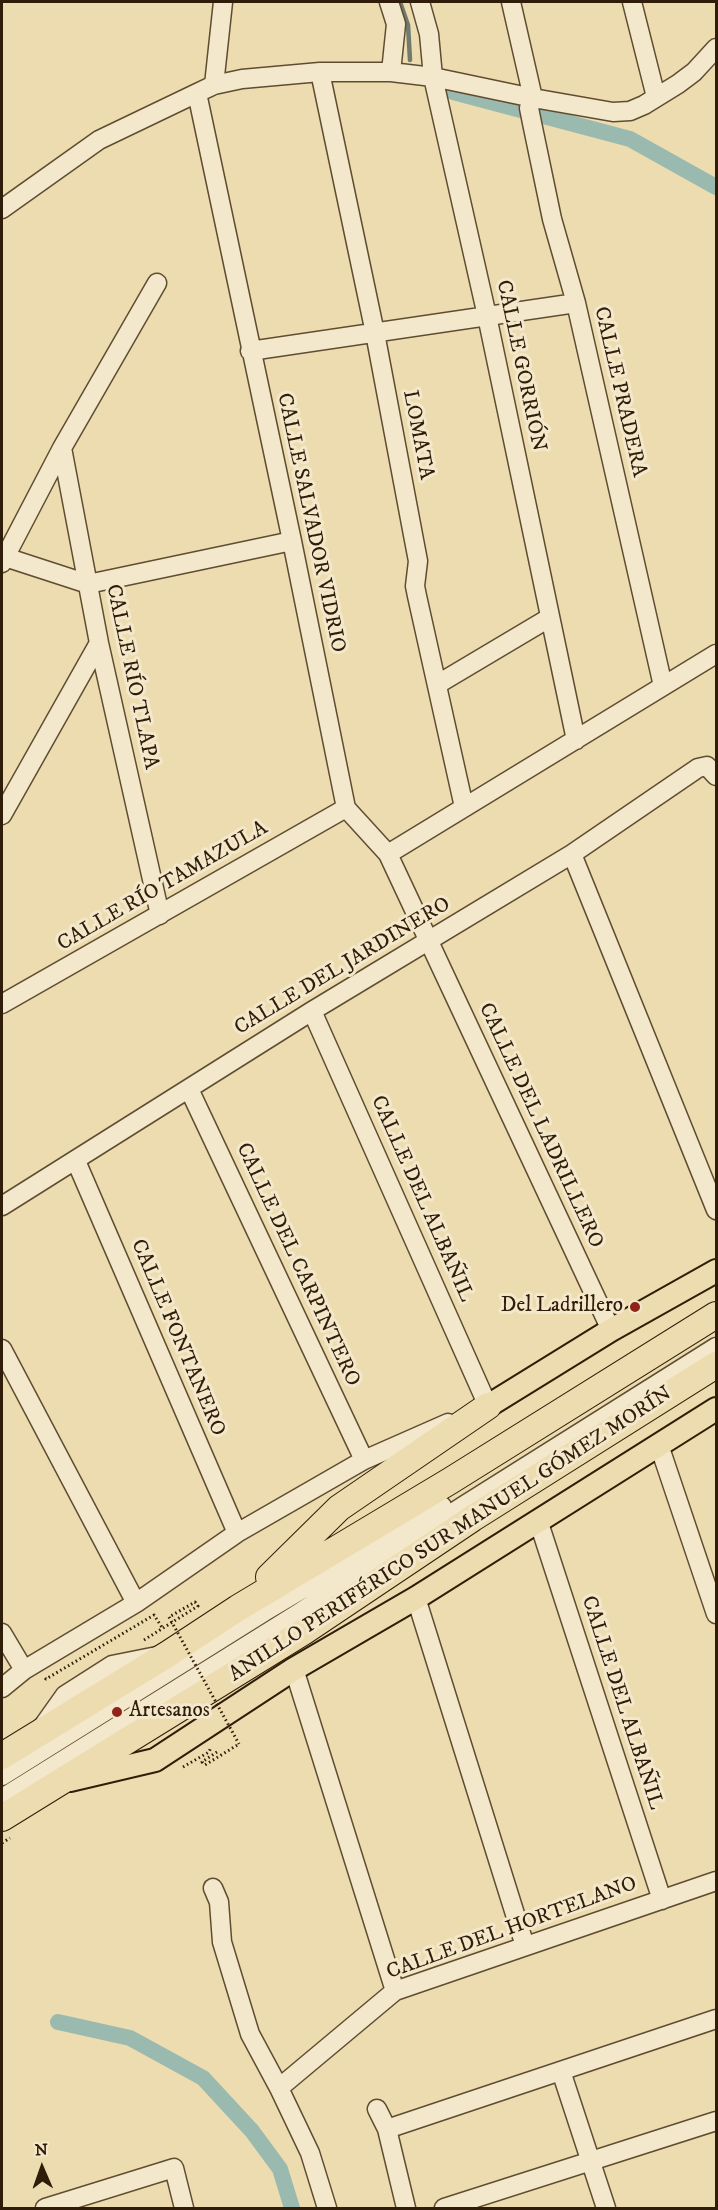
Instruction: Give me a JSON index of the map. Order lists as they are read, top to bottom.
{
  "streets": {
    "highway": ["ANILLO PERIFÉRICO SUR MANUEL GÓMEZ MORÍN"],
    "street": [
      "CALLE GORRIÓN",
      "CALLE PRADERA",
      "LOMATA",
      "CALLE SALVADOR VIDRIO",
      "CALLE RÍO TLAPA",
      "CALLE RÍO TAMAZULA",
      "CALLE DEL JARDINERO",
      "CALLE DEL LADRILLERO",
      "CALLE DEL ALBAÑIL",
      "CALLE DEL CARPINTERO",
      "CALLE FONTANERO",
      "CALLE DEL HORTELANO"
    ]
  },
  "crossings": [
    ["CALLE SALVADOR VIDRIO", "CALLE RÍO TAMAZULA"],
    ["CALLE RÍO TLAPA", "CALLE RÍO TAMAZULA"],
    ["CALLE DEL JARDINERO", "CALLE DEL LADRILLERO"],
    ["CALLE DEL JARDINERO", "CALLE DEL ALBAÑIL"],
    ["CALLE DEL JARDINERO", "CALLE DEL CARPINTERO"],
    ["CALLE DEL JARDINERO", "CALLE FONTANERO"],
    ["CALLE DEL ALBAÑIL", "CALLE DEL HORTELANO"]
  ],
  "places": ["Del Ladrillero", "Artesanos"],
  "north": "top"
}
